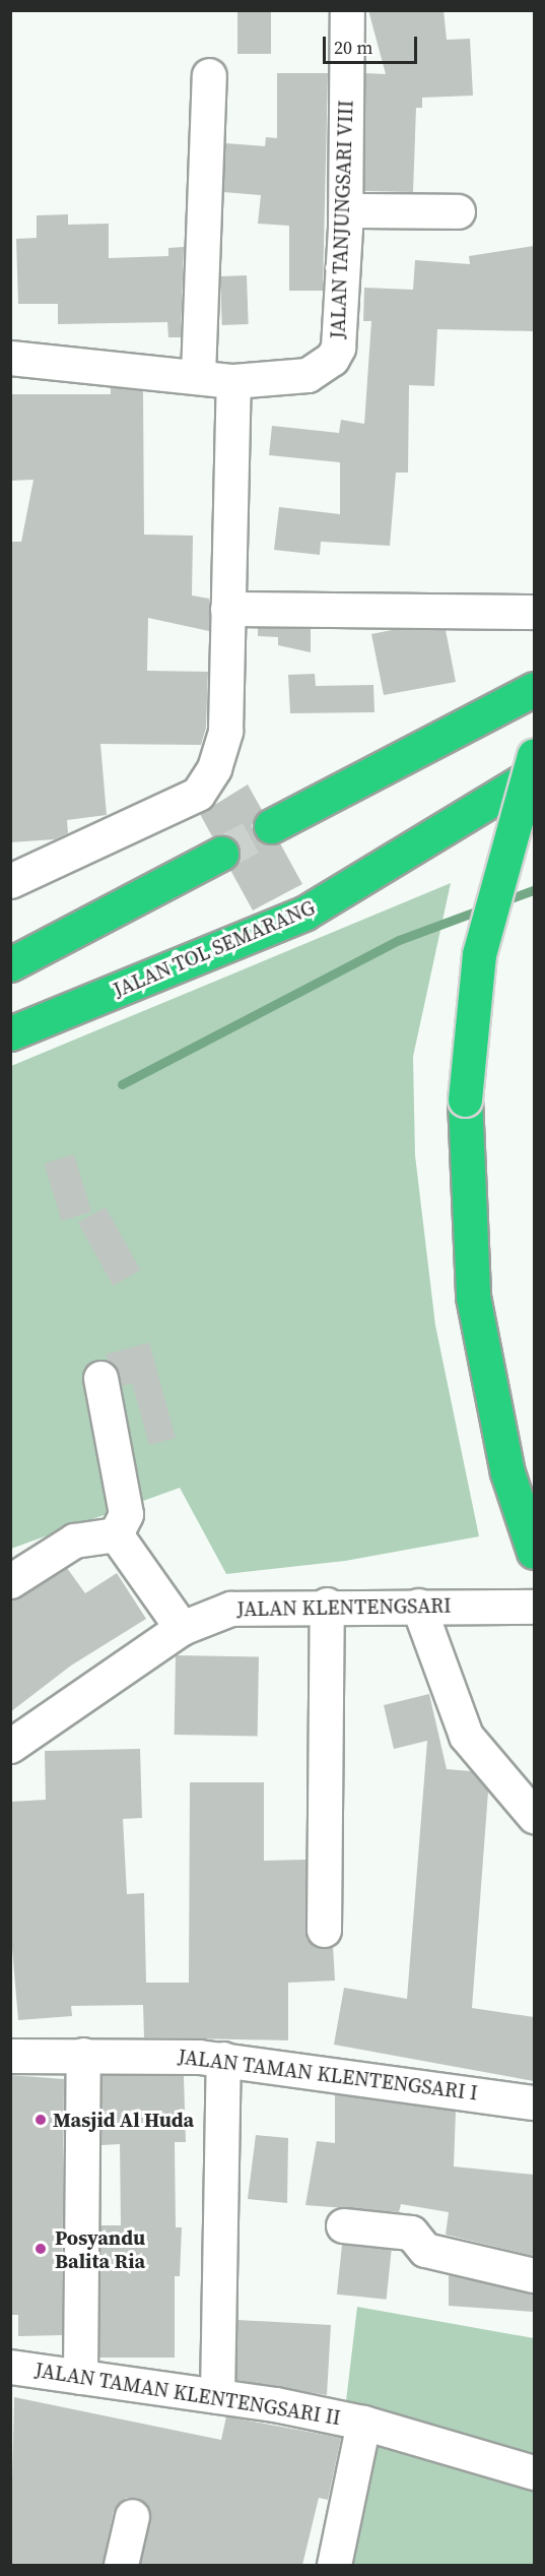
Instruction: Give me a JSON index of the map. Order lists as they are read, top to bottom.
{
  "streets": {
    "highway": ["JALAN TOL SEMARANG"],
    "street": [
      "JALAN TANJUNGSARI VIII",
      "JALAN KLENTENGSARI",
      "JALAN TAMAN KLENTENGSARI I",
      "JALAN TAMAN KLENTENGSARI II"
    ]
  },
  "places": ["Masjid Al Huda", "Posyandu Balita Ria"],
  "scale_bar": "20 m"
}
